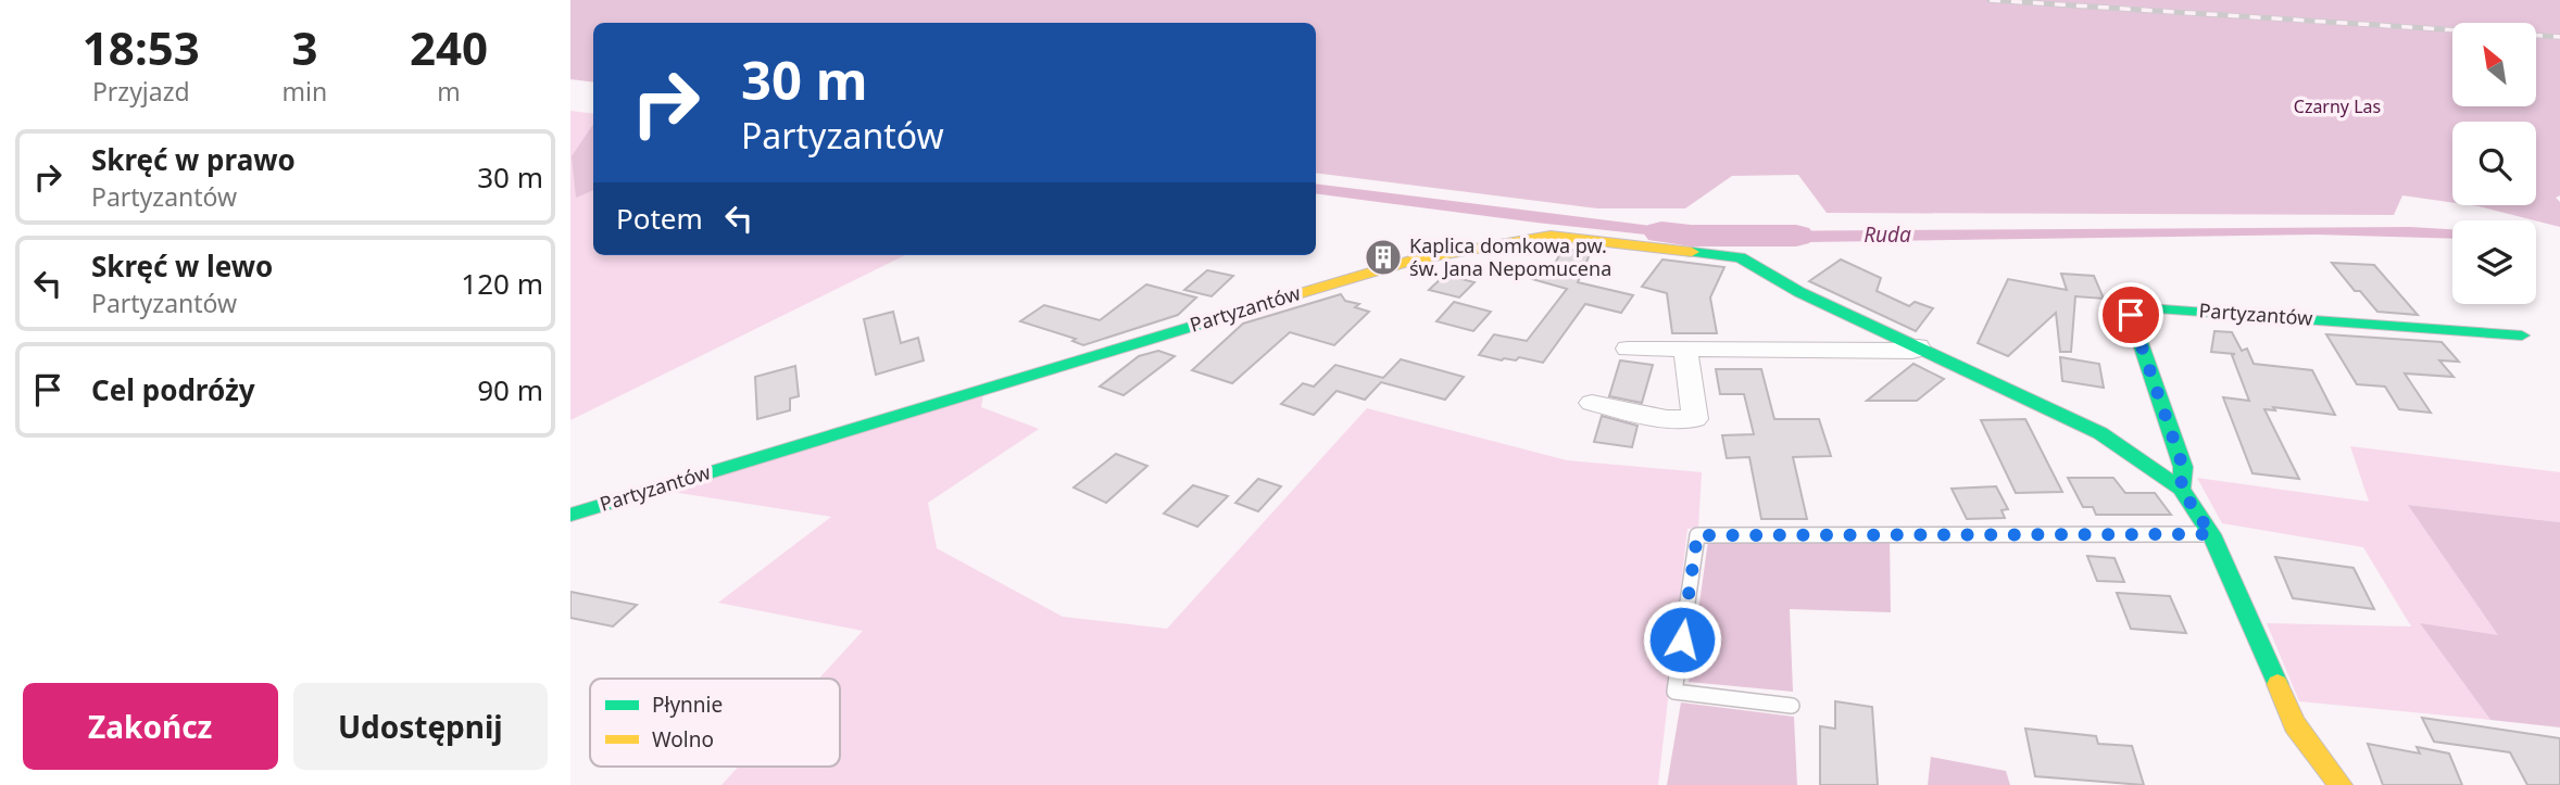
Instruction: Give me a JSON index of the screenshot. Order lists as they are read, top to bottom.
{
  "streets": {
    "street": ["Partyzantów"]
  },
  "water": ["Ruda"],
  "parks": ["Czarny Las"],
  "places": {
    "building": ["Kaplica domkowa pw. św. Jana Nepomucena"]
  },
  "legend": ["Płynnie", "Wolno"],
  "north": "top left",
  "page": {
    "eta": [
      "18:53",
      "Przyjazd",
      "3",
      "min",
      "240",
      "m"
    ],
    "turn": ["30 m", "Partyzantów"],
    "list": [
      {
        "name": "Skręć w prawo",
        "note": "Partyzantów",
        "value": "30 m"
      },
      {
        "name": "Skręć w lewo",
        "note": "Partyzantów",
        "value": "120 m"
      },
      {
        "name": "Cel podróży",
        "value": "90 m"
      }
    ],
    "then": "Potem",
    "buttons": ["Zakończ", "Udostępnij"]
  }
}
